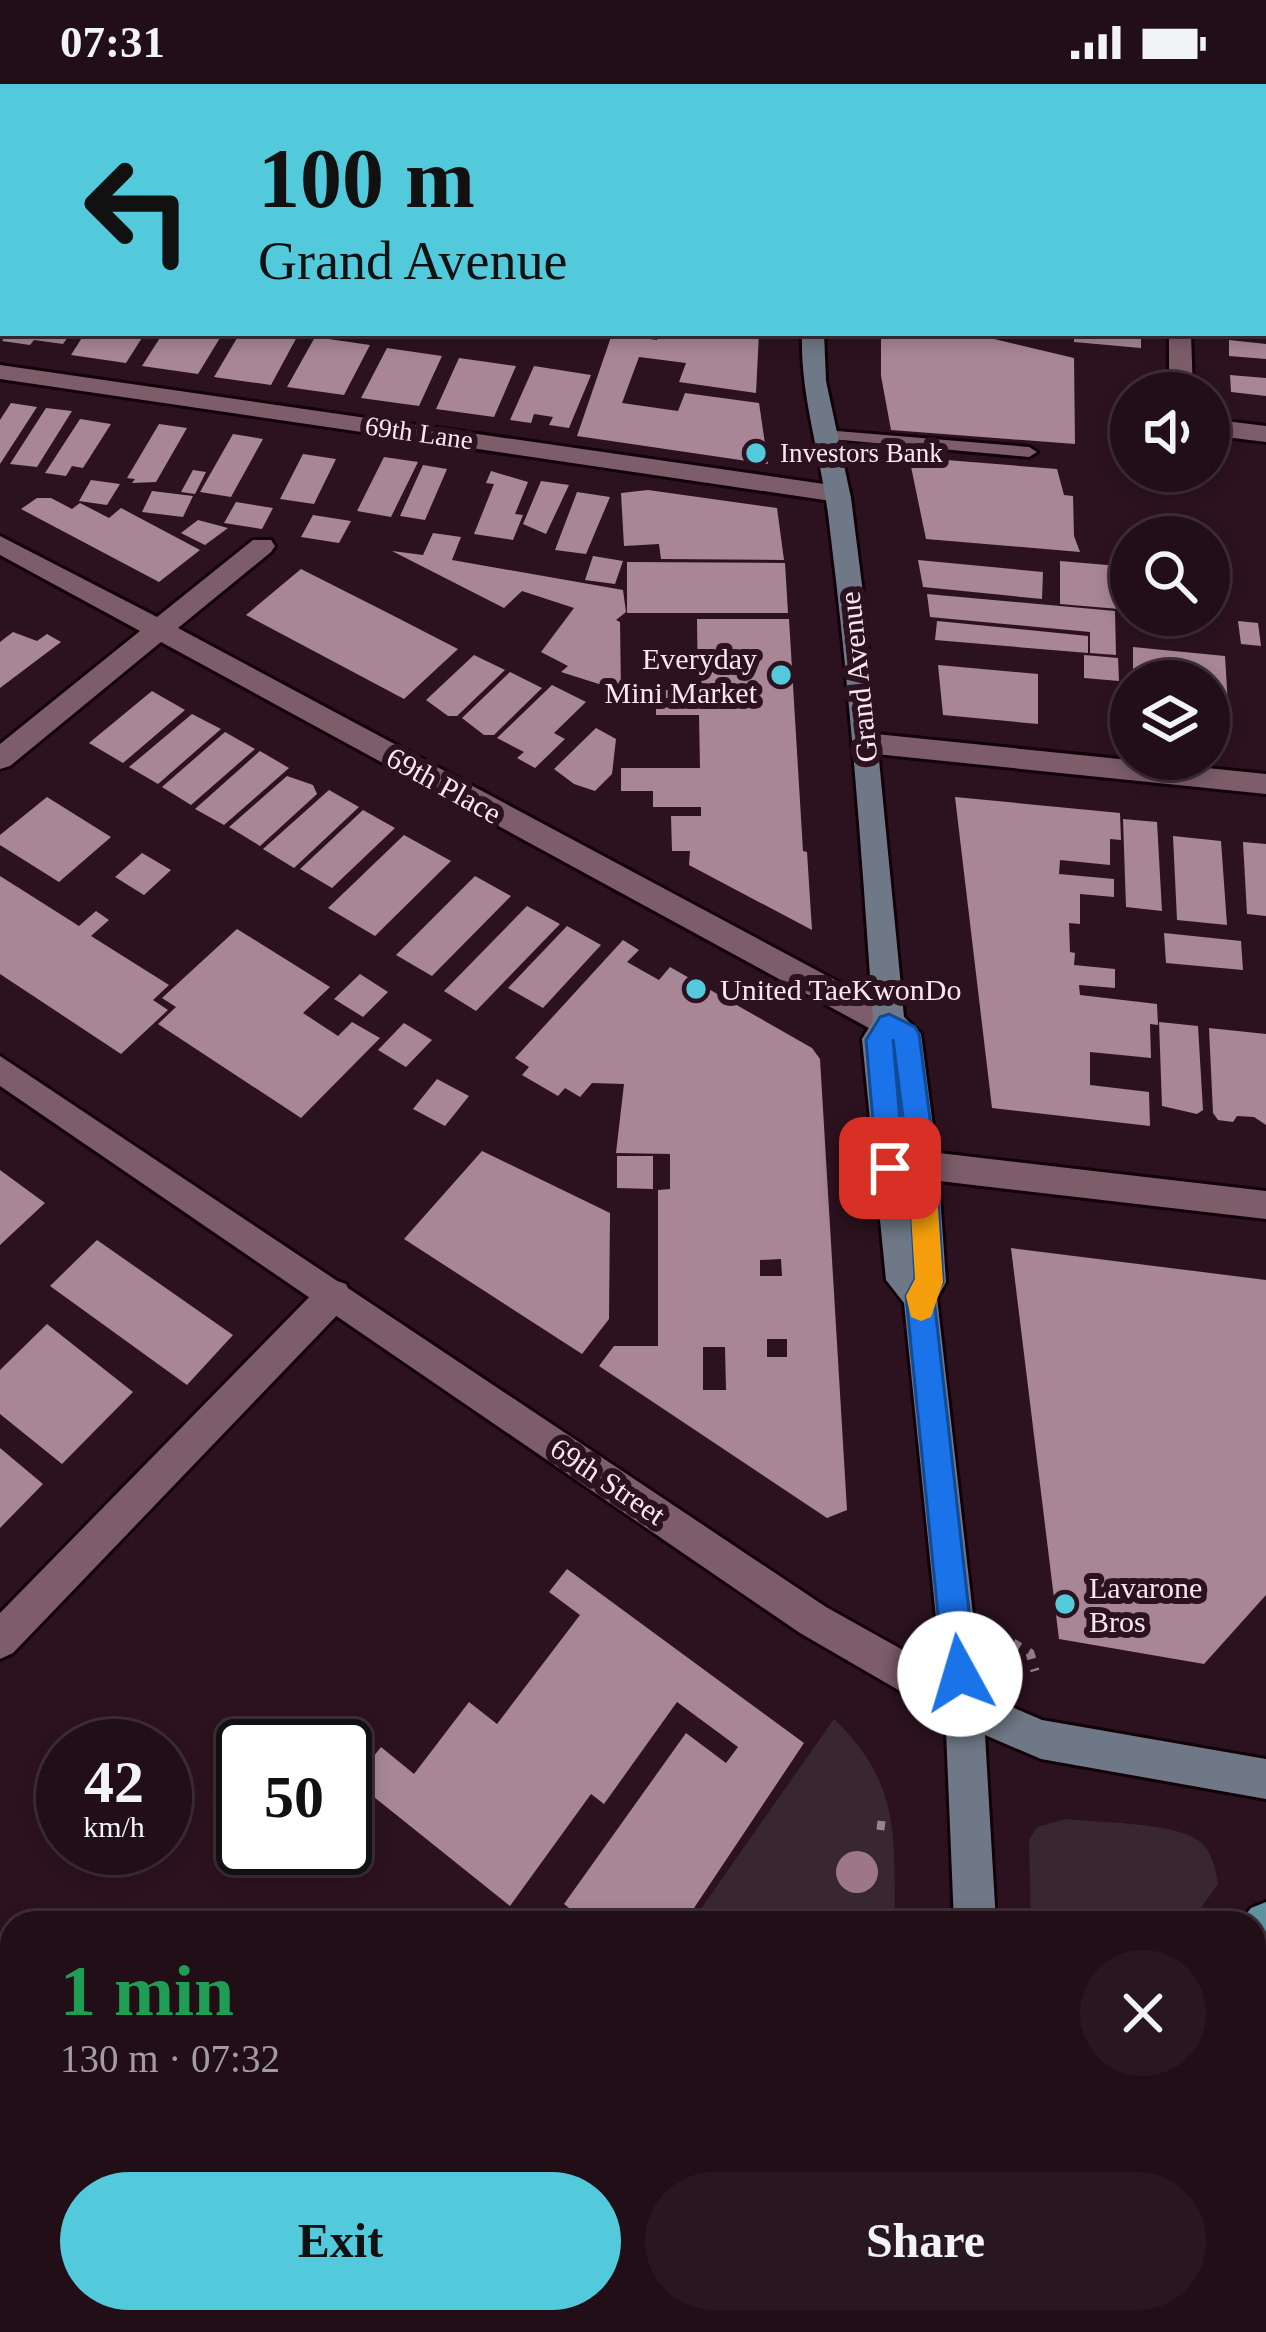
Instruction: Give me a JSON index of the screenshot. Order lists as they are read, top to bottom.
{
  "streets": {
    "main road": ["Grand Avenue", "69th Street"],
    "street": ["69th Lane", "69th Place"]
  },
  "crossings": [
    ["69th Lane", "Grand Avenue"],
    ["Grand Avenue", "69th Place"],
    ["Grand Avenue", "69th Street"]
  ],
  "places": [
    "Investors Bank",
    "Everyday Mini Market",
    "United TaeKwonDo",
    "Lavarone Bros"
  ],
  "page": {
    "status": "07:31",
    "turn": ["100 m", "Grand Avenue"],
    "speed": "42 km/h",
    "limit": "50",
    "heading": ["1 min", "130 m · 07:32"],
    "buttons": ["Exit", "Share"]
  }
}
